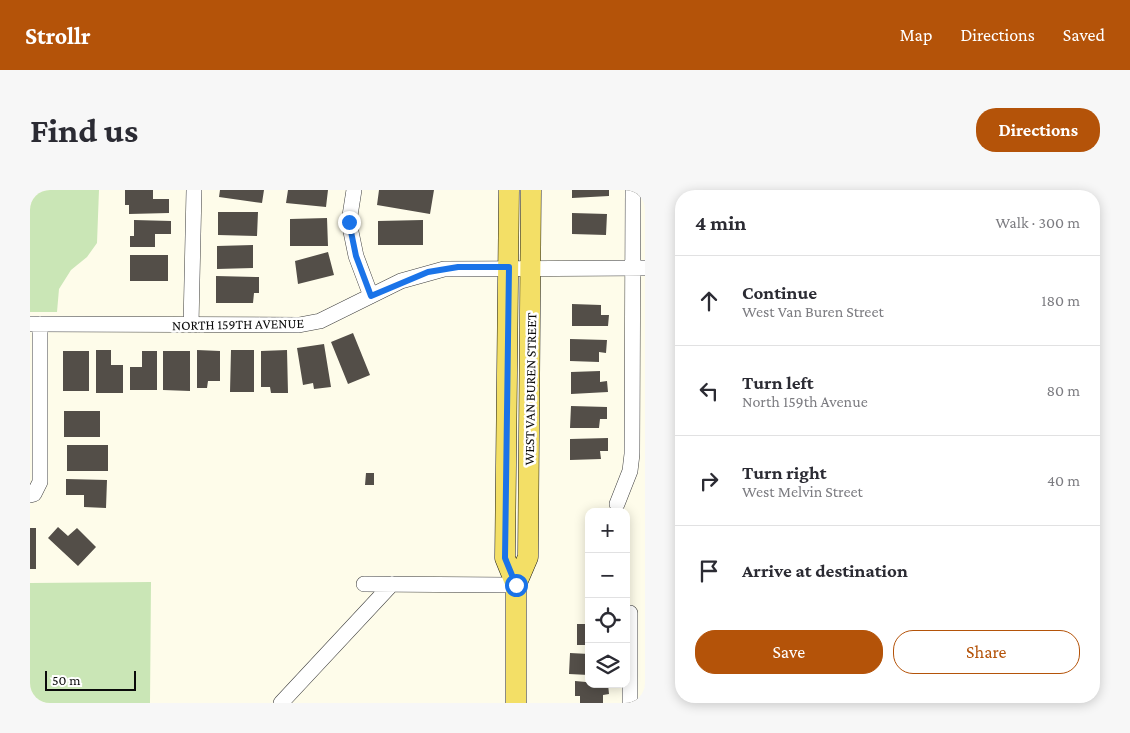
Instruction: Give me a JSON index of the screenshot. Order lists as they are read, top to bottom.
{
  "streets": {
    "main road": ["WEST VAN BUREN STREET"],
    "street": ["NORTH 159TH AVENUE"]
  },
  "crossings": [
    ["NORTH 159TH AVENUE", "WEST VAN BUREN STREET"]
  ],
  "scale_bar": "50 m",
  "page": {
    "header": "Strollr",
    "nav": ["Map", "Directions", "Saved"],
    "buttons": [
      "Directions",
      ["Save", "Share"]
    ],
    "title": "Find us",
    "heading": ["4 min", "Walk · 300 m"],
    "list": [
      ["Continue", "West Van Buren Street", "180 m"],
      ["Turn left", "North 159th Avenue", "80 m"],
      ["Turn right", "West Melvin Street", "40 m"],
      "Arrive at destination"
    ],
    "map_buttons": ["+", "−"],
    "scale": "50 m"
  }
}
